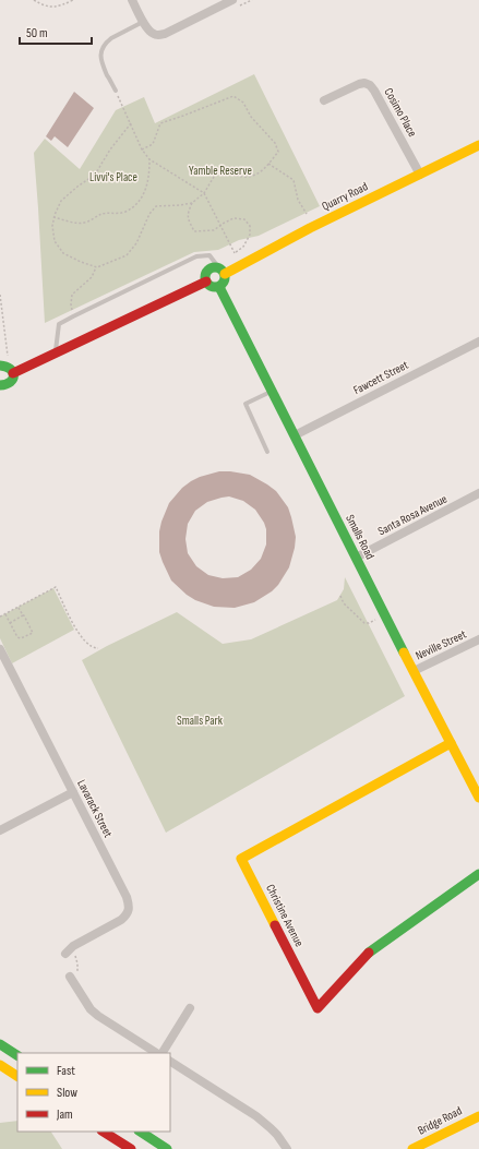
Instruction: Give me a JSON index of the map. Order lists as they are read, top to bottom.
{
  "streets": {
    "main road": [
      "Quarry Road",
      "Smalls Road",
      "Christine Avenue",
      "Bridge Road"
    ],
    "street": [
      "Cosimo Place",
      "Fawcett Street",
      "Santa Rosa Avenue",
      "Neville Street",
      "Lavarack Street"
    ]
  },
  "crossings": [
    ["Cosimo Place", "Quarry Road"],
    ["Quarry Road", "Smalls Road"],
    ["Fawcett Street", "Smalls Road"],
    ["Santa Rosa Avenue", "Smalls Road"],
    ["Smalls Road", "Neville Street"],
    ["Smalls Road", "Christine Avenue"]
  ],
  "parks": ["Yamble Reserve", "Livvi's Place", "Smalls Park"],
  "legend": ["Fast", "Slow", "Jam"],
  "scale_bar": "50 m"
}
